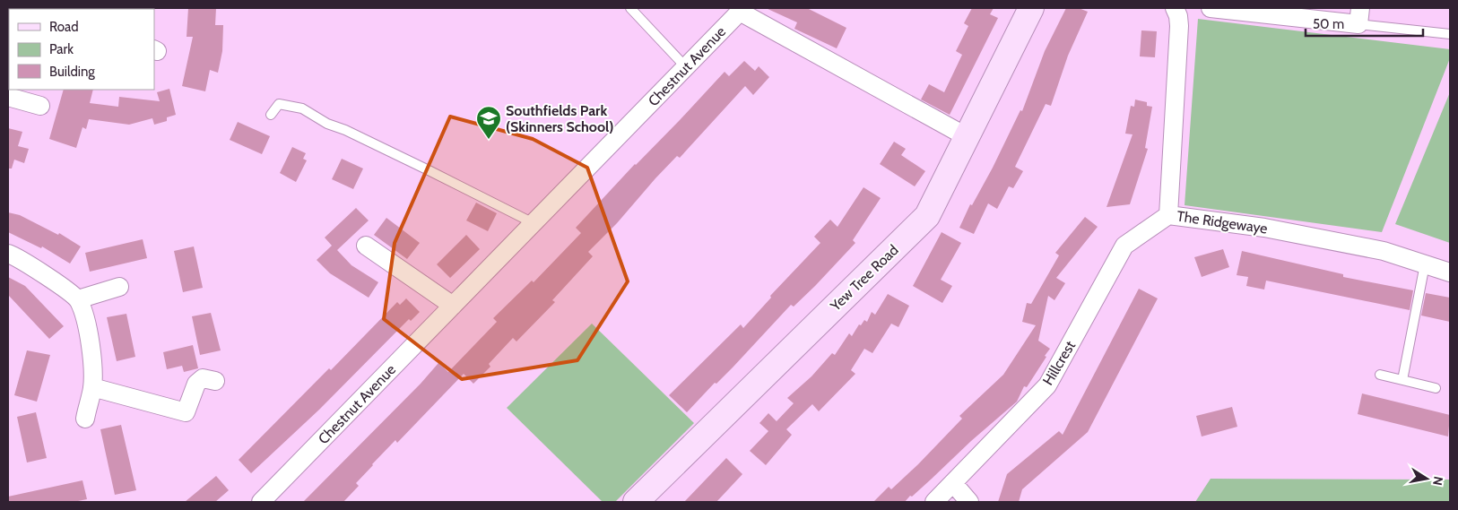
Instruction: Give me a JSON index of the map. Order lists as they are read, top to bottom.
{
  "streets": {
    "street": [
      "Chestnut Avenue",
      "The Ridgewaye",
      "Yew Tree Road",
      "Hillcrest"
    ]
  },
  "crossings": [
    ["Chestnut Avenue", "Yew Tree Road"],
    ["The Ridgewaye", "Hillcrest"]
  ],
  "places": {
    "school or university": ["Southfields Park (Skinners School)"]
  },
  "legend": ["Road", "Park", "Building"],
  "scale_bar": "50 m",
  "north": "right"
}
